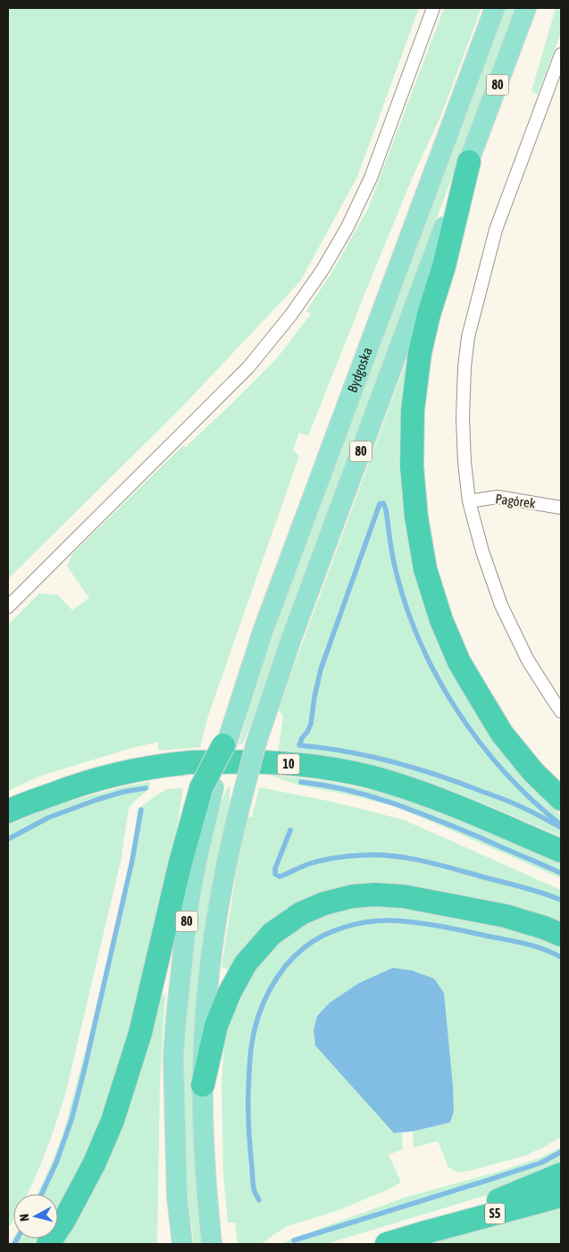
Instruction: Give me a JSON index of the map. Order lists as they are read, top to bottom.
{
  "streets": {
    "highway": ["10", "S5"],
    "main road": ["80", "Bydgoska"],
    "street": ["Pagórek"]
  },
  "north": "left"
}
